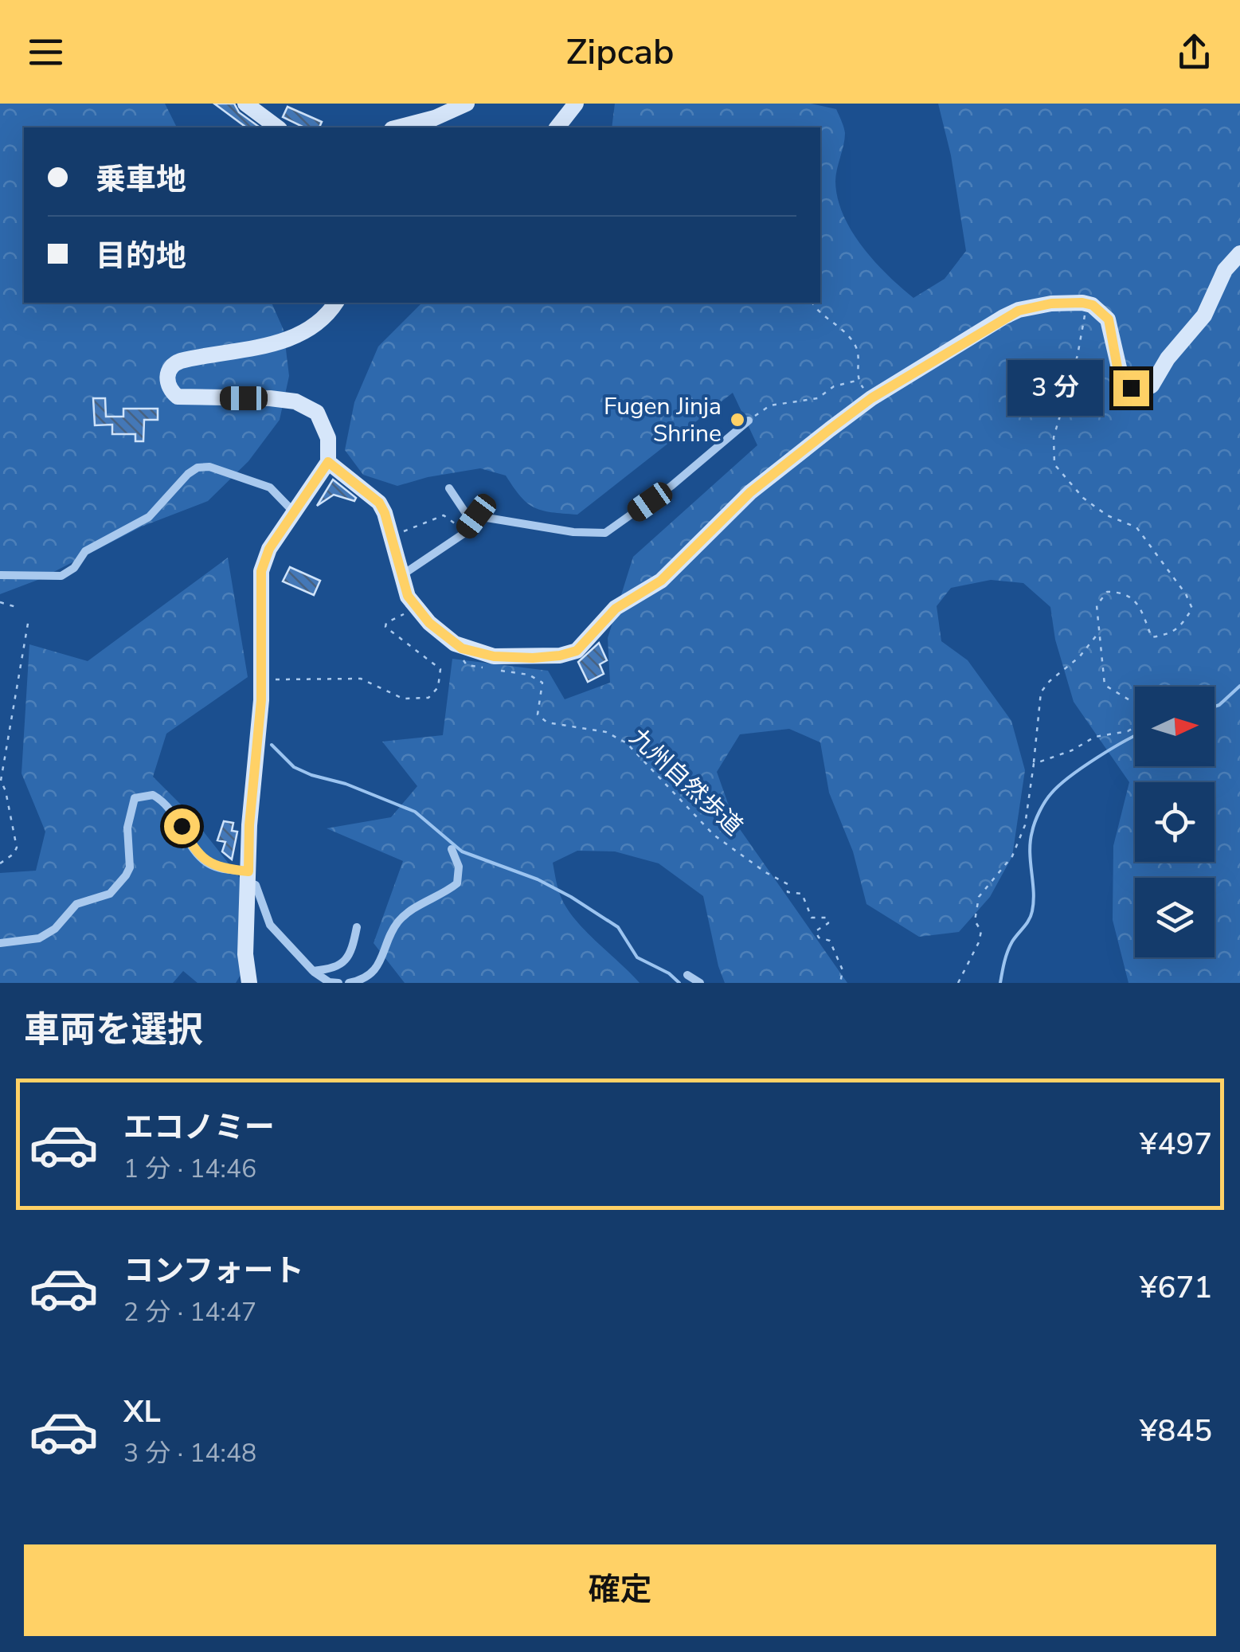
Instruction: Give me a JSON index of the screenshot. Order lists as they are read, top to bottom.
{
  "streets": {
    "path": ["九州自然歩道"]
  },
  "places": ["Fugen Jinja Shrine"],
  "north": "right",
  "page": {
    "header": "Zipcab",
    "banner": ["乗車地", "目的地"],
    "bubble": "3 分",
    "heading": "車両を選択",
    "list": [
      {
        "name": "エコノミー",
        "note": "1 分 · 14:46",
        "value": "¥497"
      },
      {
        "name": "コンフォート",
        "note": "2 分 · 14:47",
        "value": "¥671"
      },
      {
        "name": "XL",
        "note": "3 分 · 14:48",
        "value": "¥845"
      }
    ],
    "buttons": "確定"
  }
}
